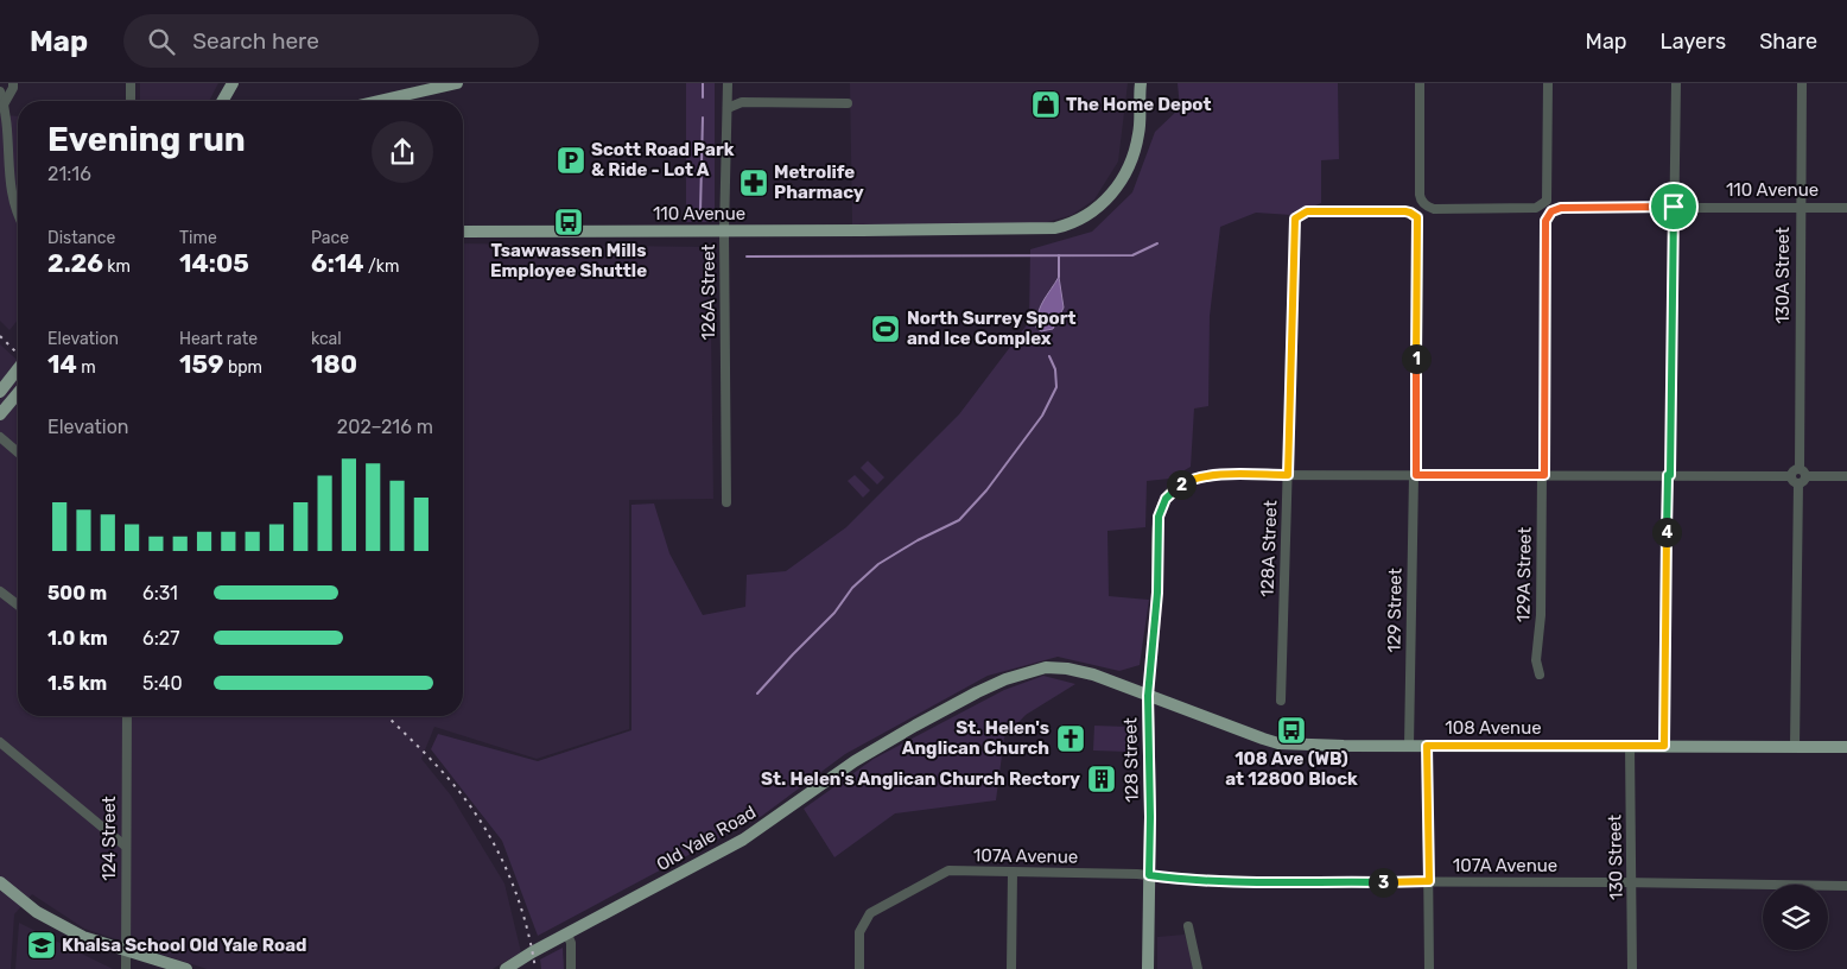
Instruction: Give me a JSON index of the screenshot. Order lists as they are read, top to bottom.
{
  "streets": {
    "main road": [
      "110 Avenue",
      "108 Avenue",
      "128 Street",
      "Old Yale Road"
    ],
    "street": [
      "130A Street",
      "126A Street",
      "128A Street",
      "129A Street",
      "129 Street",
      "124 Street",
      "107A Avenue",
      "130 Street"
    ]
  },
  "crossings": [
    ["110 Avenue", "130A Street"],
    ["110 Avenue", "126A Street"],
    ["110 Avenue", "129A Street"],
    ["128A Street", "129 Street"],
    ["128A Street", "128 Street"],
    ["129 Street", "108 Avenue"],
    ["108 Avenue", "128 Street"],
    ["108 Avenue", "Old Yale Road"],
    ["108 Avenue", "130 Street"],
    ["128 Street", "Old Yale Road"],
    ["128 Street", "107A Avenue"],
    ["107A Avenue", "130 Street"]
  ],
  "places": {
    "shop": ["The Home Depot"],
    "parking": ["Scott Road Park & Ride - Lot A"],
    "pharmacy": ["Metrolife Pharmacy"],
    "bus stop": ["Tsawwassen Mills Employee Shuttle", "108 Ave (WB) at 12800 Block"],
    "sports": ["North Surrey Sport and Ice Complex"],
    "church": ["St. Helen's Anglican Church"],
    "building": ["St. Helen's Anglican Church Rectory"],
    "school or university": ["Khalsa School Old Yale Road"]
  },
  "page": {
    "header": "Map",
    "search": "Search here",
    "nav": ["Map", "Layers", "Share"],
    "heading": ["Evening run", "21:16"],
    "stats": [
      ["Distance", "2.26 km"],
      ["Time", "14:05"],
      ["Pace", "6:14 /km"],
      ["Elevation", "14 m"],
      ["Heart rate", "159 bpm"],
      ["kcal", "180"]
    ],
    "pins": [
      "1",
      "2",
      "4",
      "3"
    ],
    "chart": ["Elevation", "202–216 m"],
    "list": [
      {
        "name": "500 m",
        "note": "6:31"
      },
      {
        "name": "1.0 km",
        "note": "6:27"
      },
      {
        "name": "1.5 km",
        "note": "5:40"
      }
    ]
  }
}
